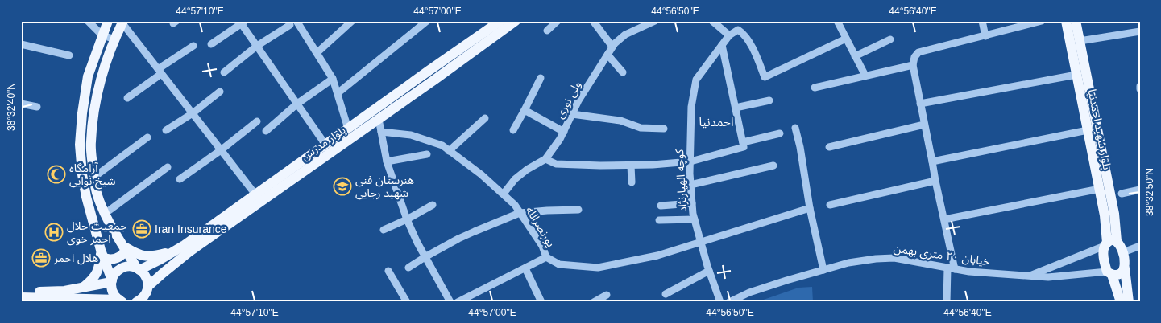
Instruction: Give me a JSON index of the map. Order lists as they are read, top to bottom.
{
  "streets": {
    "main road": ["بلوار شهید احمدنیا", "بلوار مدرس"],
    "street": [
      "ولی نوری",
      "کوچه الهیارنژاد",
      "پورنصرالله",
      "خیابان ۲۰ متری بهمن"
    ]
  },
  "crossings": [
    ["ولی نوری", "پورنصرالله"],
    ["بلوار شهید احمدنیا", "خیابان ۲۰ متری بهمن"],
    ["کوچه الهیارنژاد", "پورنصرالله"]
  ],
  "districts": ["احمدنیا"],
  "places": {
    "mosque": ["آرامگاه شیخ نوایی"],
    "school or university": ["هنرستان فنی شهید رجایی"],
    "office": ["Iran Insurance", "هلال احمر"],
    "hospital": ["جمعیت حلال احمر خوی"]
  },
  "coordinates": [
    "44°57'10\"E",
    "44°57'00\"E",
    "44°56'50\"E",
    "44°56'40\"E",
    "38°32'40\"N",
    "38°32'50\"N"
  ]
}
